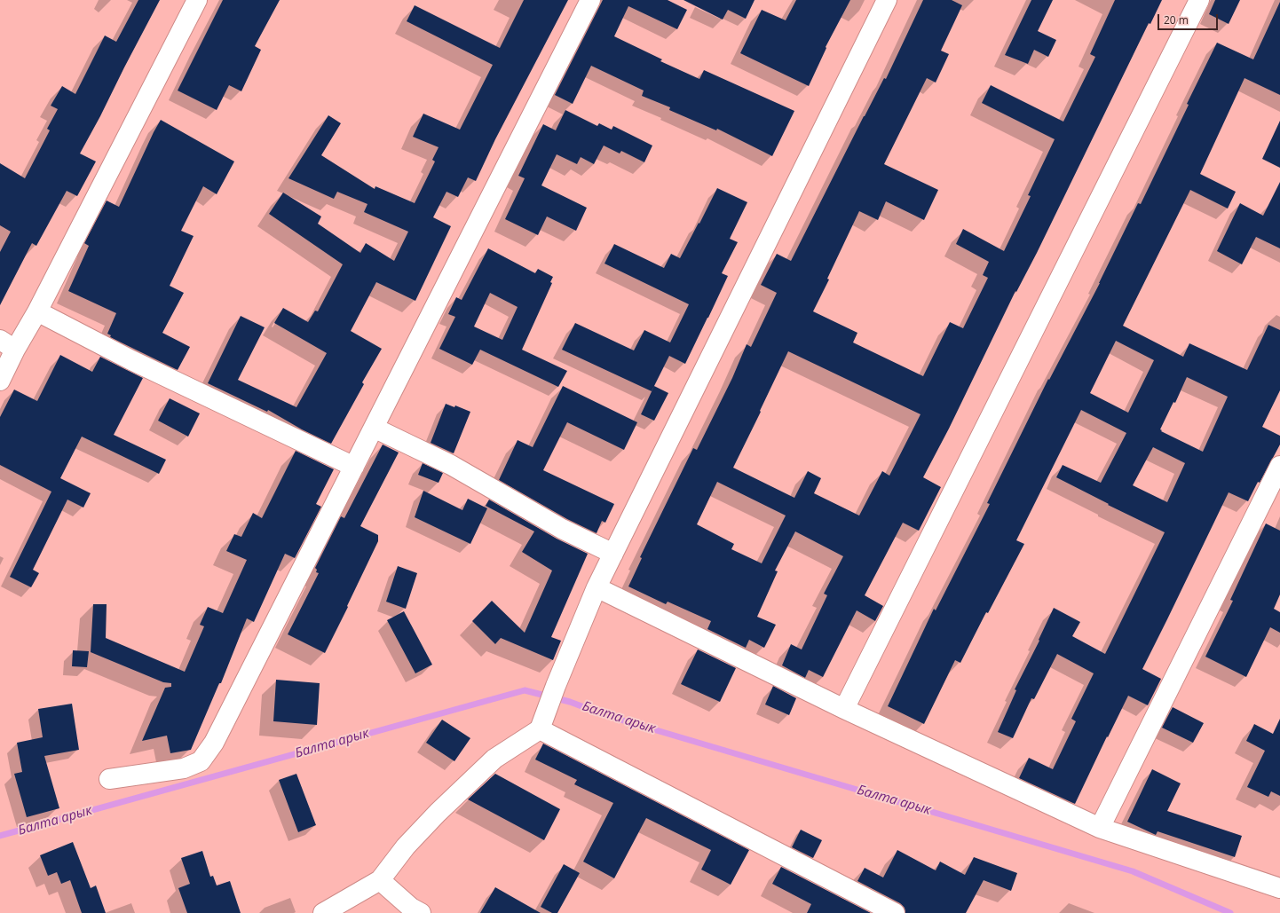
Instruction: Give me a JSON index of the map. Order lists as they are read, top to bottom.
{
  "water": ["Балта арык"],
  "scale_bar": "20 m"
}
